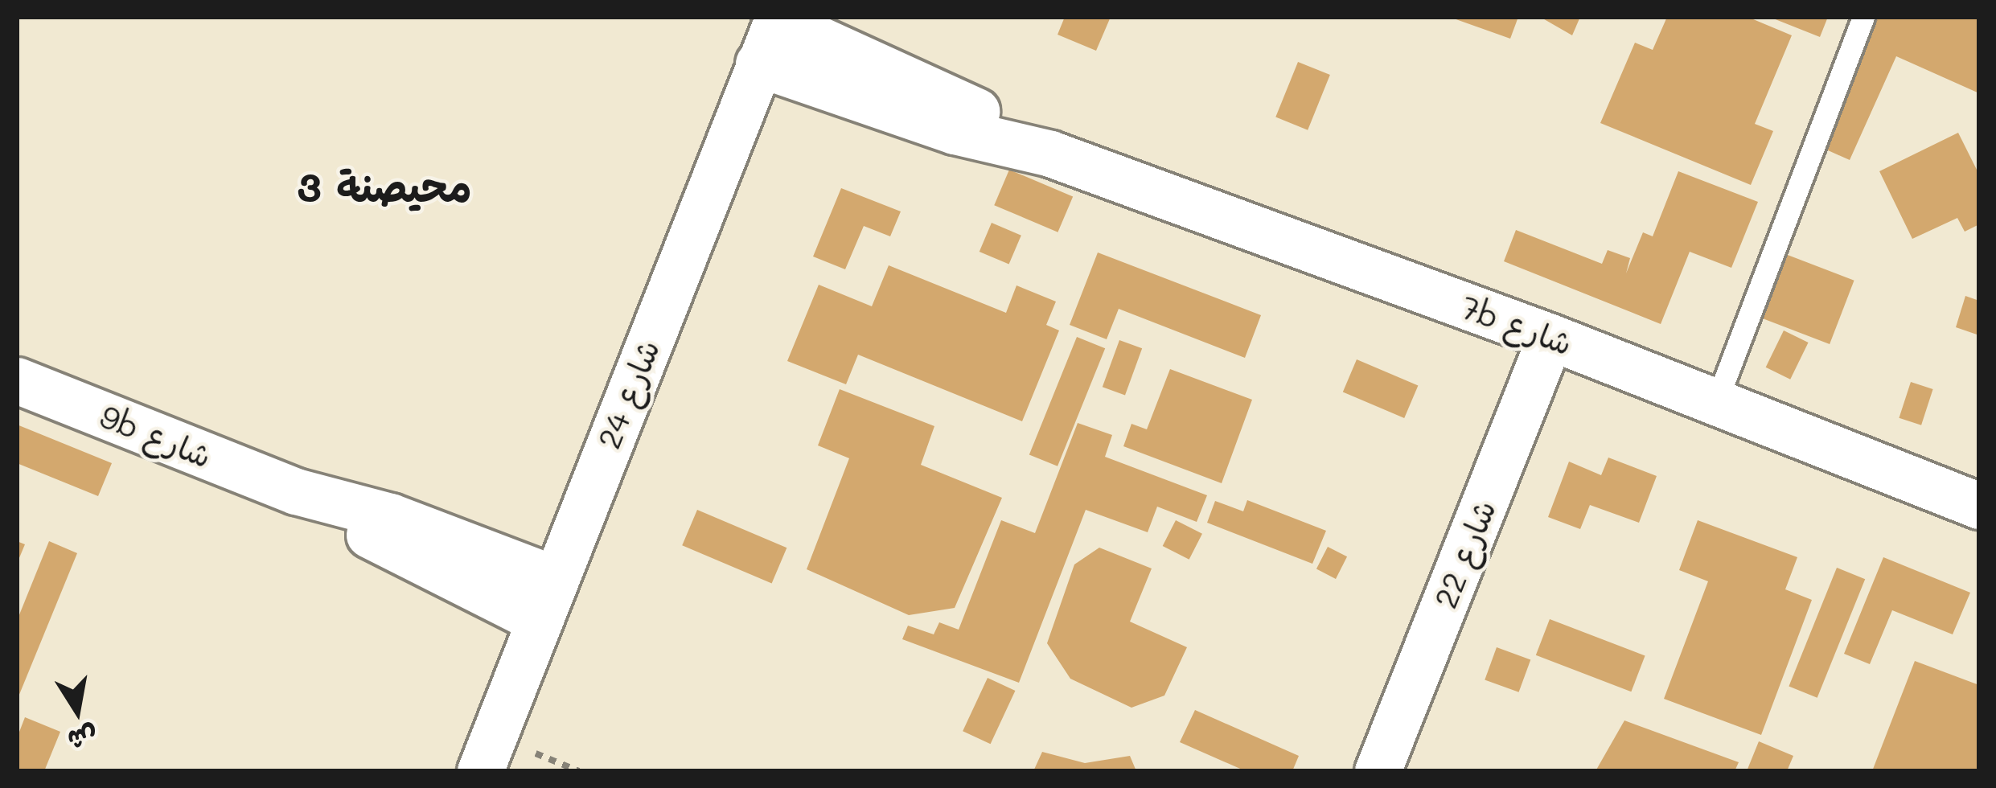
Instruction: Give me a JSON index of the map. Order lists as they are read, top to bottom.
{
  "streets": {
    "street": [
      "7b شارع",
      "شارع 24",
      "9b شارع",
      "شارع 22"
    ]
  },
  "crossings": [
    ["7b شارع", "شارع 24"],
    ["7b شارع", "شارع 22"],
    ["شارع 24", "9b شارع"]
  ],
  "districts": ["محيصنة 3"],
  "north": "bottom"
}
